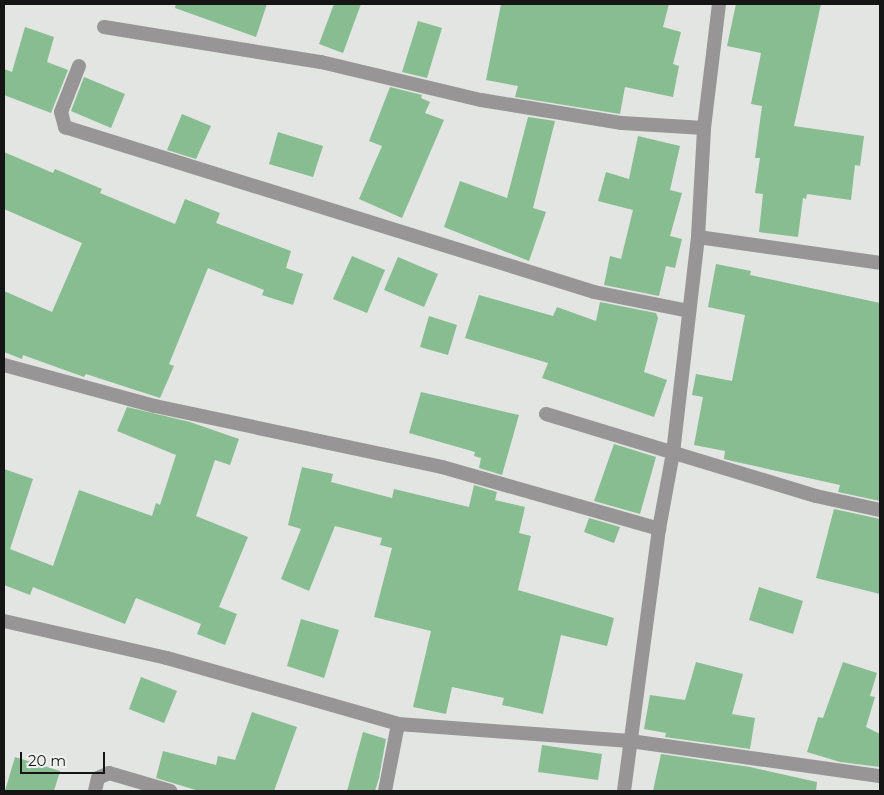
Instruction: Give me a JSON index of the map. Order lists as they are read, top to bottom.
{
  "scale_bar": "20 m"
}
